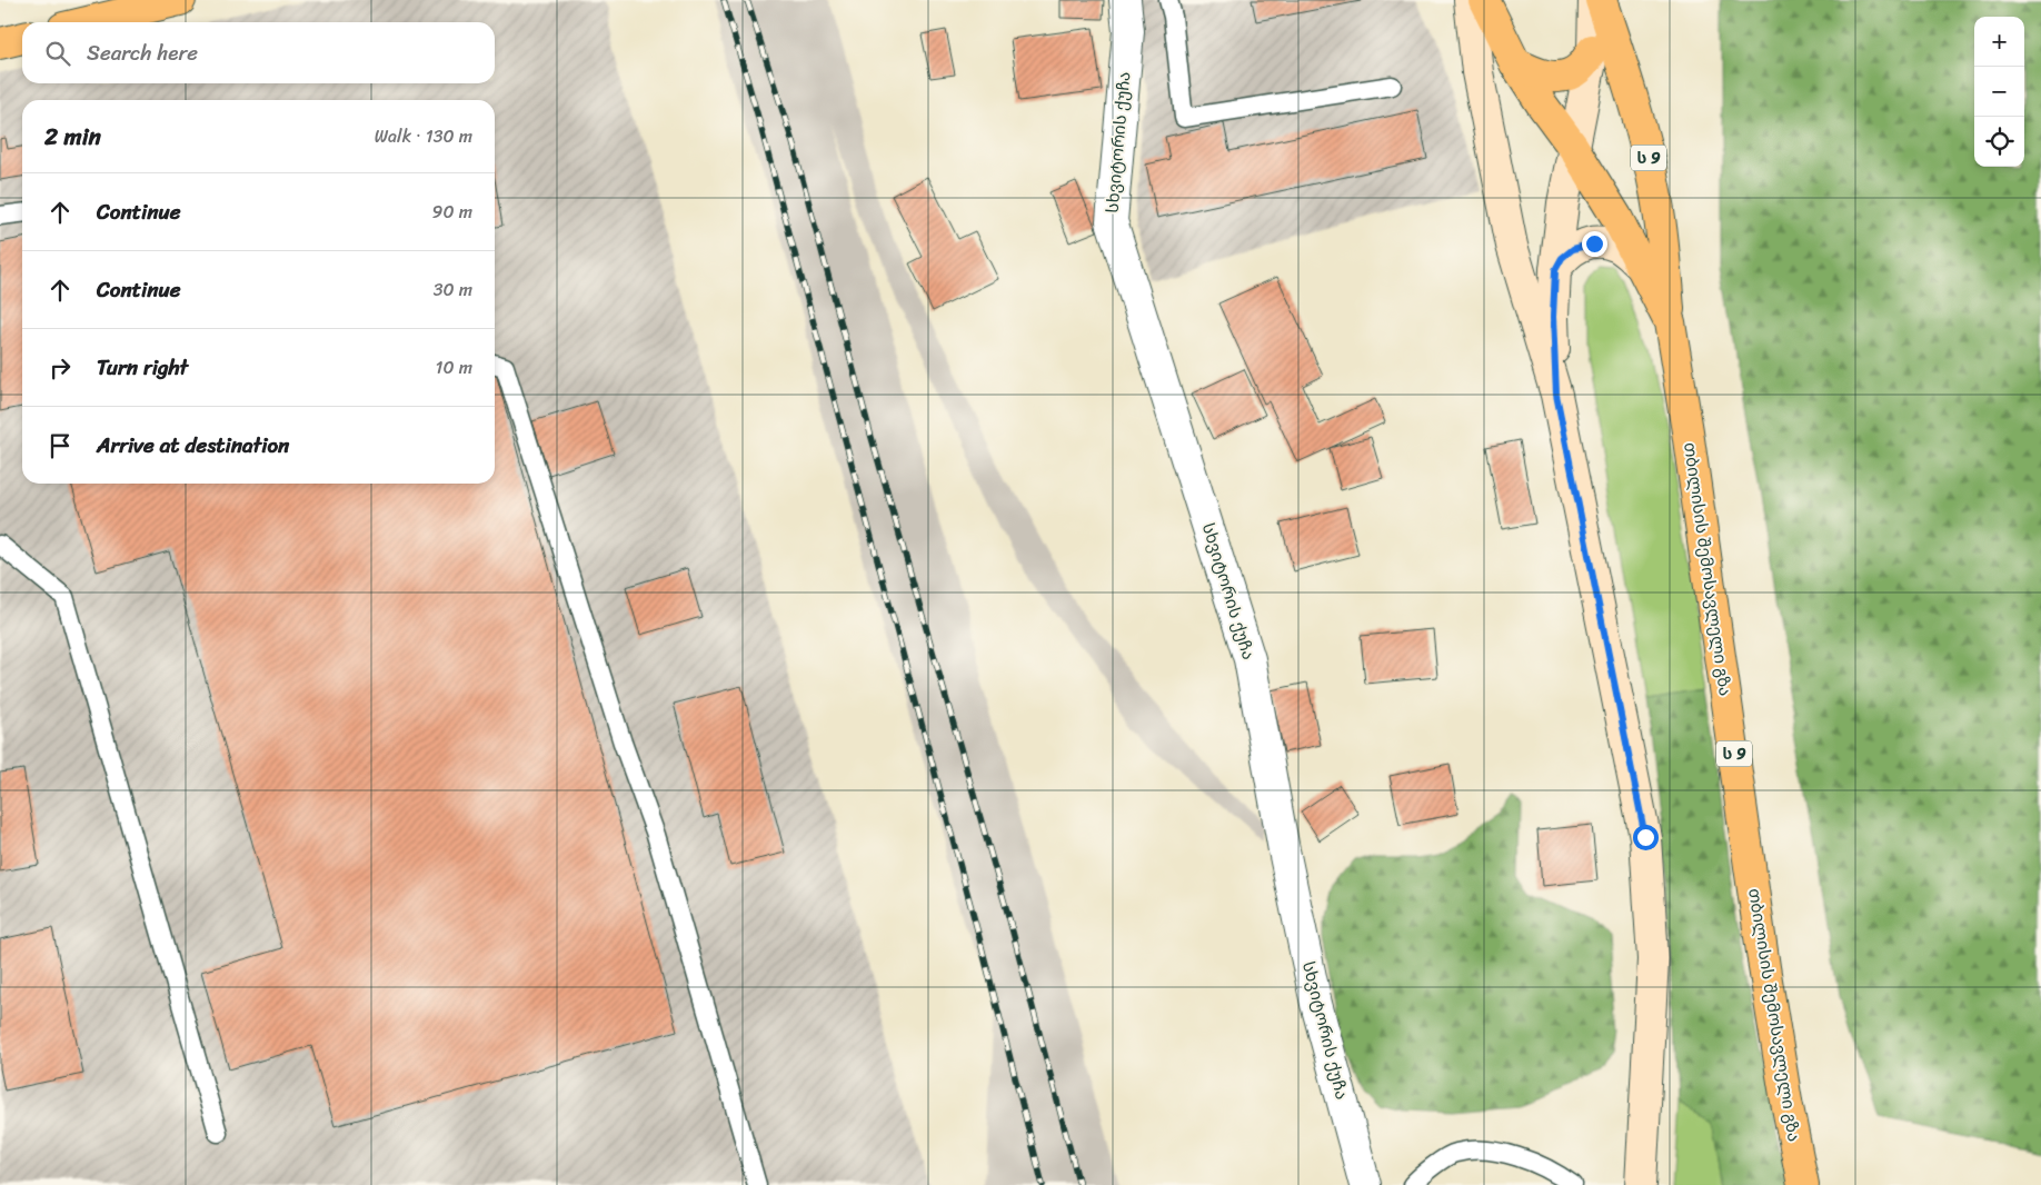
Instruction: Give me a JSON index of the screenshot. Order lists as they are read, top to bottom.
{
  "streets": {
    "main road": ["ს 9", "თბილისის შემოსავლელი გზა"],
    "street": ["სხვიტორის ქუჩა"]
  },
  "crossings": [
    ["ს 9", "თბილისის შემოსავლელი გზა"]
  ],
  "page": {
    "map_buttons": ["+", "−"],
    "search": "Search here",
    "heading": ["2 min", "Walk · 130 m"],
    "list": [
      ["Continue", "90 m"],
      ["Continue", "30 m"],
      ["Turn right", "10 m"],
      "Arrive at destination"
    ]
  }
}
